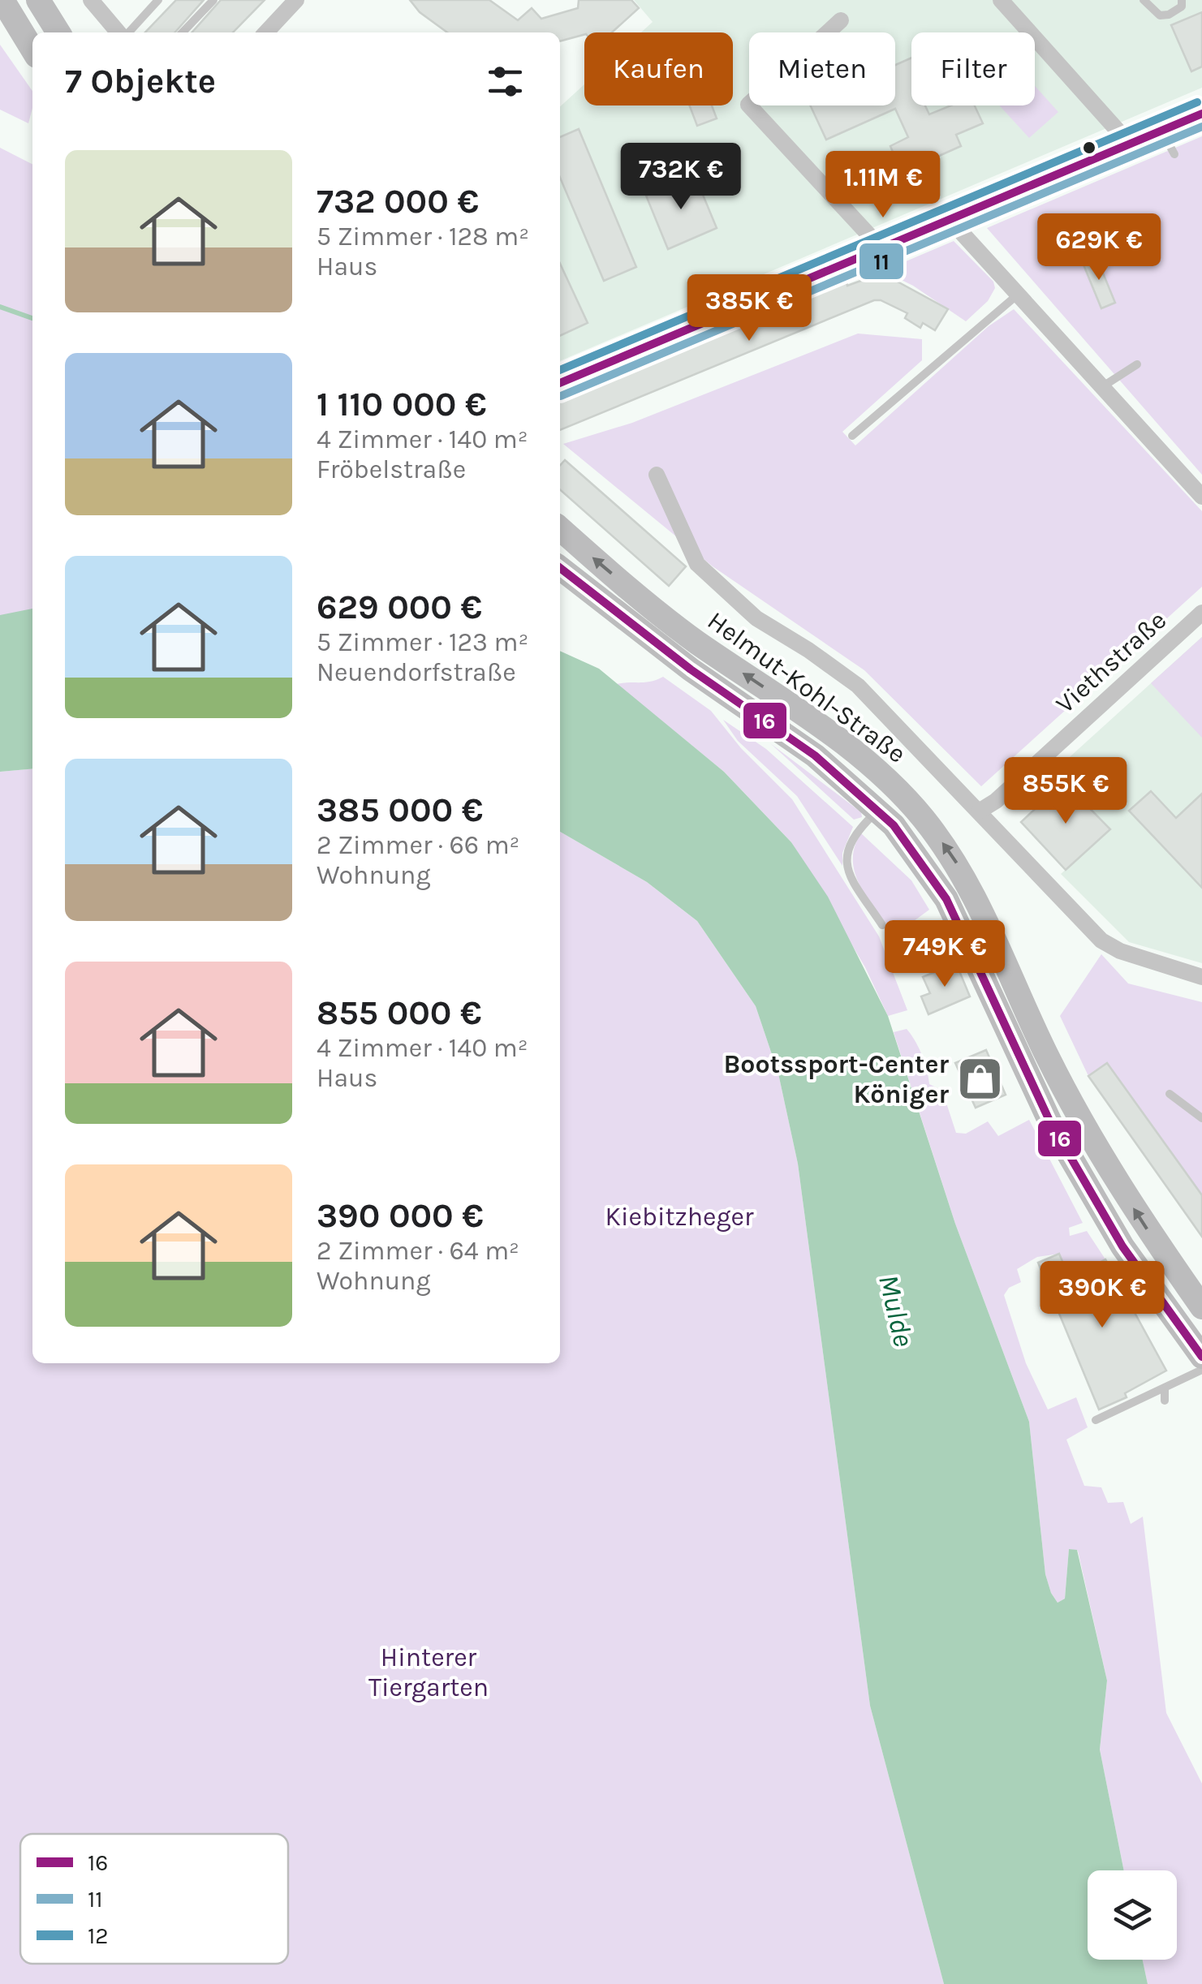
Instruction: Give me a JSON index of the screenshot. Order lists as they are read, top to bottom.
{
  "streets": {
    "main road": ["Helmut-Kohl-Straße"],
    "street": ["Viethstraße"]
  },
  "water": ["Mulde"],
  "parks": ["Kiebitzheger", "Hinterer Tiergarten"],
  "places": {
    "shop": ["Bootssport-Center Königer"]
  },
  "lines": ["transit line 12", "transit line 16", "transit line 11"],
  "legend": ["16", "11", "12"],
  "page": {
    "chip": ["Kaufen", "Mieten", "Filter"],
    "heading": "7 Objekte",
    "list": [
      {
        "name": "732 000 €",
        "note": "5 Zimmer · 128 m² · Haus"
      },
      {
        "name": "1 110 000 €",
        "note": "4 Zimmer · 140 m² · Fröbelstraße"
      },
      {
        "name": "629 000 €",
        "note": "5 Zimmer · 123 m² · Neuendorfstraße"
      },
      {
        "name": "385 000 €",
        "note": "2 Zimmer · 66 m² · Wohnung"
      },
      {
        "name": "855 000 €",
        "note": "4 Zimmer · 140 m² · Haus"
      },
      {
        "name": "390 000 €",
        "note": "2 Zimmer · 64 m² · Wohnung"
      }
    ],
    "price": [
      "732K €",
      "1.11M €",
      "629K €",
      "385K €",
      "855K €",
      "749K €",
      "390K €"
    ]
  }
}
